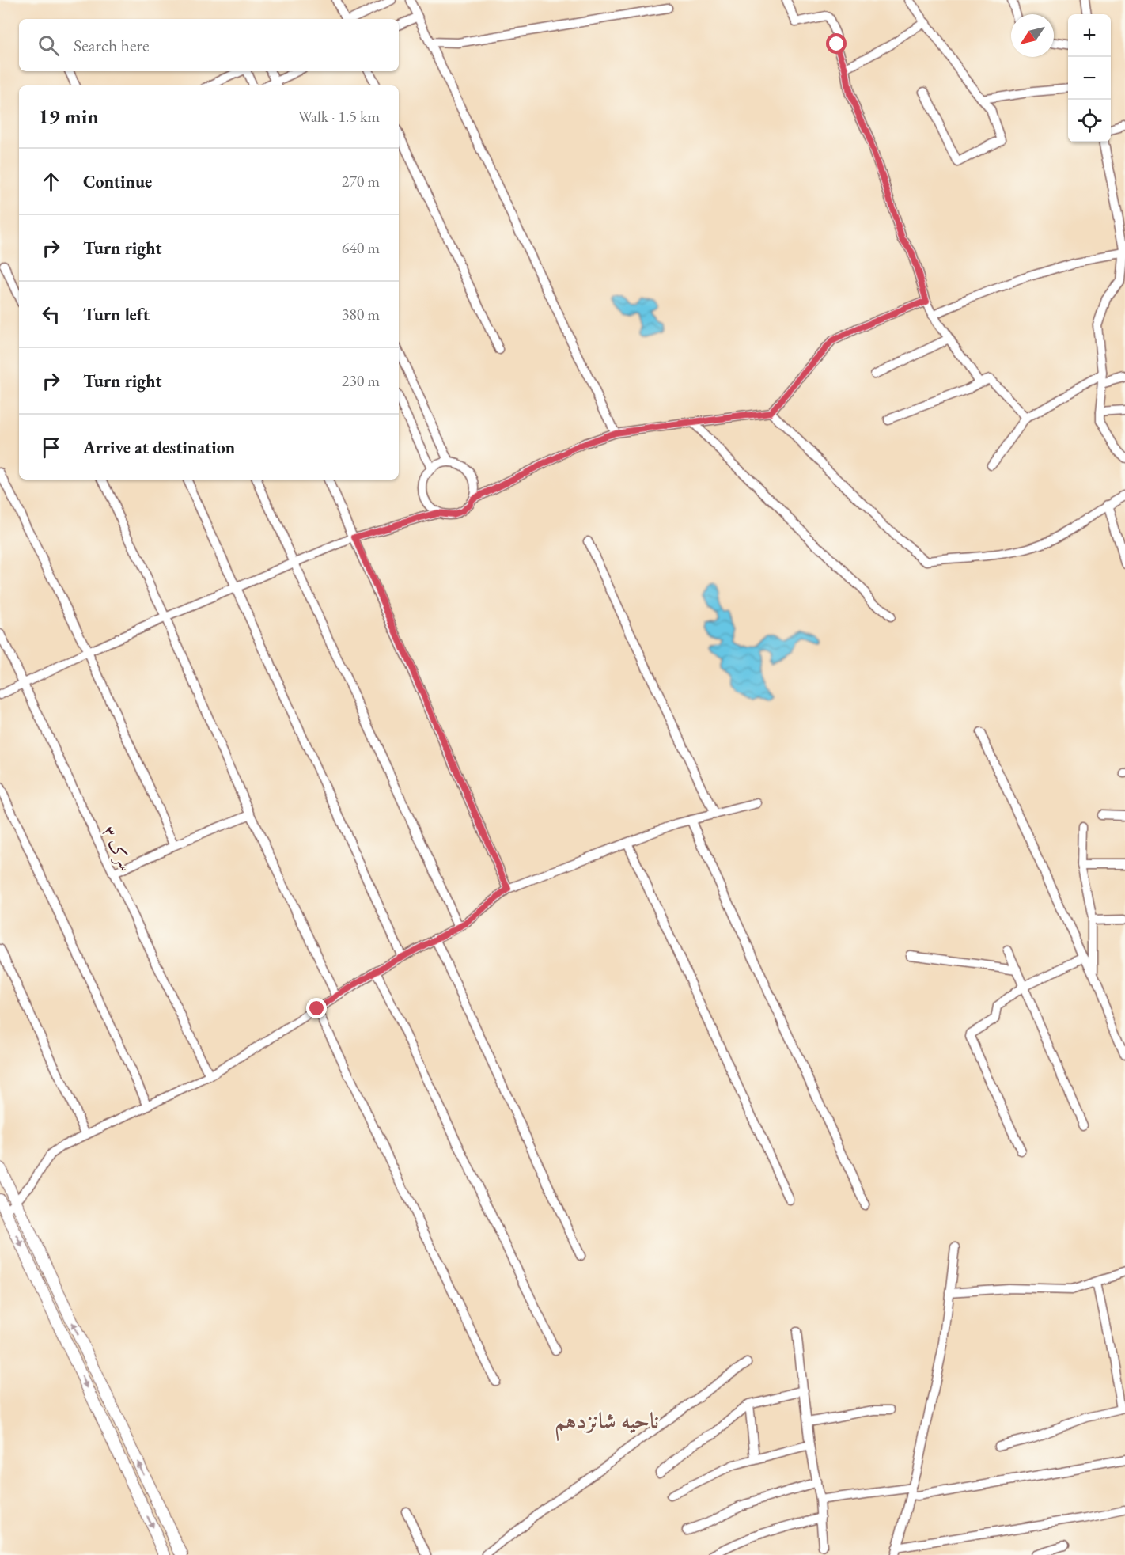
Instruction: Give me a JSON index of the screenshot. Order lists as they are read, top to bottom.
{
  "streets": {
    "street": ["سرک ۳"]
  },
  "districts": ["ناحیه شانزدهم"],
  "north": "bottom left",
  "page": {
    "map_buttons": ["+", "−"],
    "search": "Search here",
    "heading": ["19 min", "Walk · 1.5 km"],
    "list": [
      ["Continue", "270 m"],
      ["Turn right", "640 m"],
      ["Turn left", "380 m"],
      ["Turn right", "230 m"],
      "Arrive at destination"
    ]
  }
}
